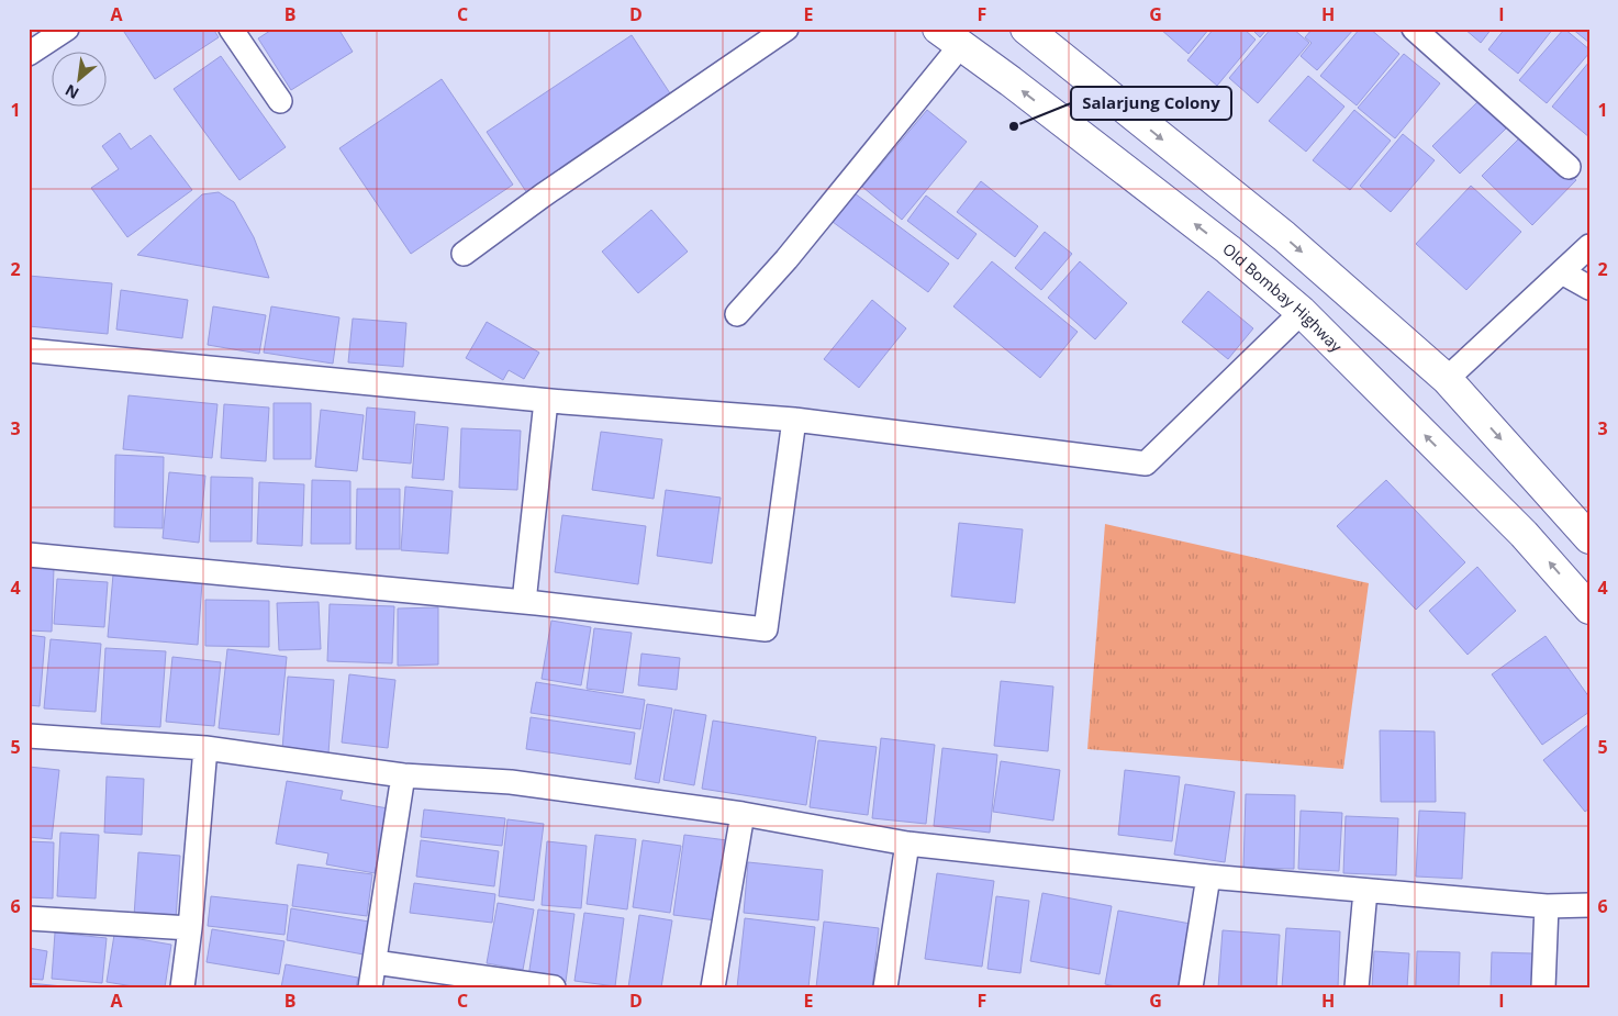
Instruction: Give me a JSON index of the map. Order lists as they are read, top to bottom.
{
  "streets": {
    "main road": ["Old Bombay Highway"]
  },
  "places": ["Salarjung Colony"],
  "north": "bottom left",
  "grid": {
    "columns": [
      "A",
      "B",
      "C",
      "D",
      "E",
      "F",
      "G",
      "H",
      "I"
    ],
    "rows": [
      "1",
      "2",
      "3",
      "4",
      "5",
      "6"
    ]
  }
}
